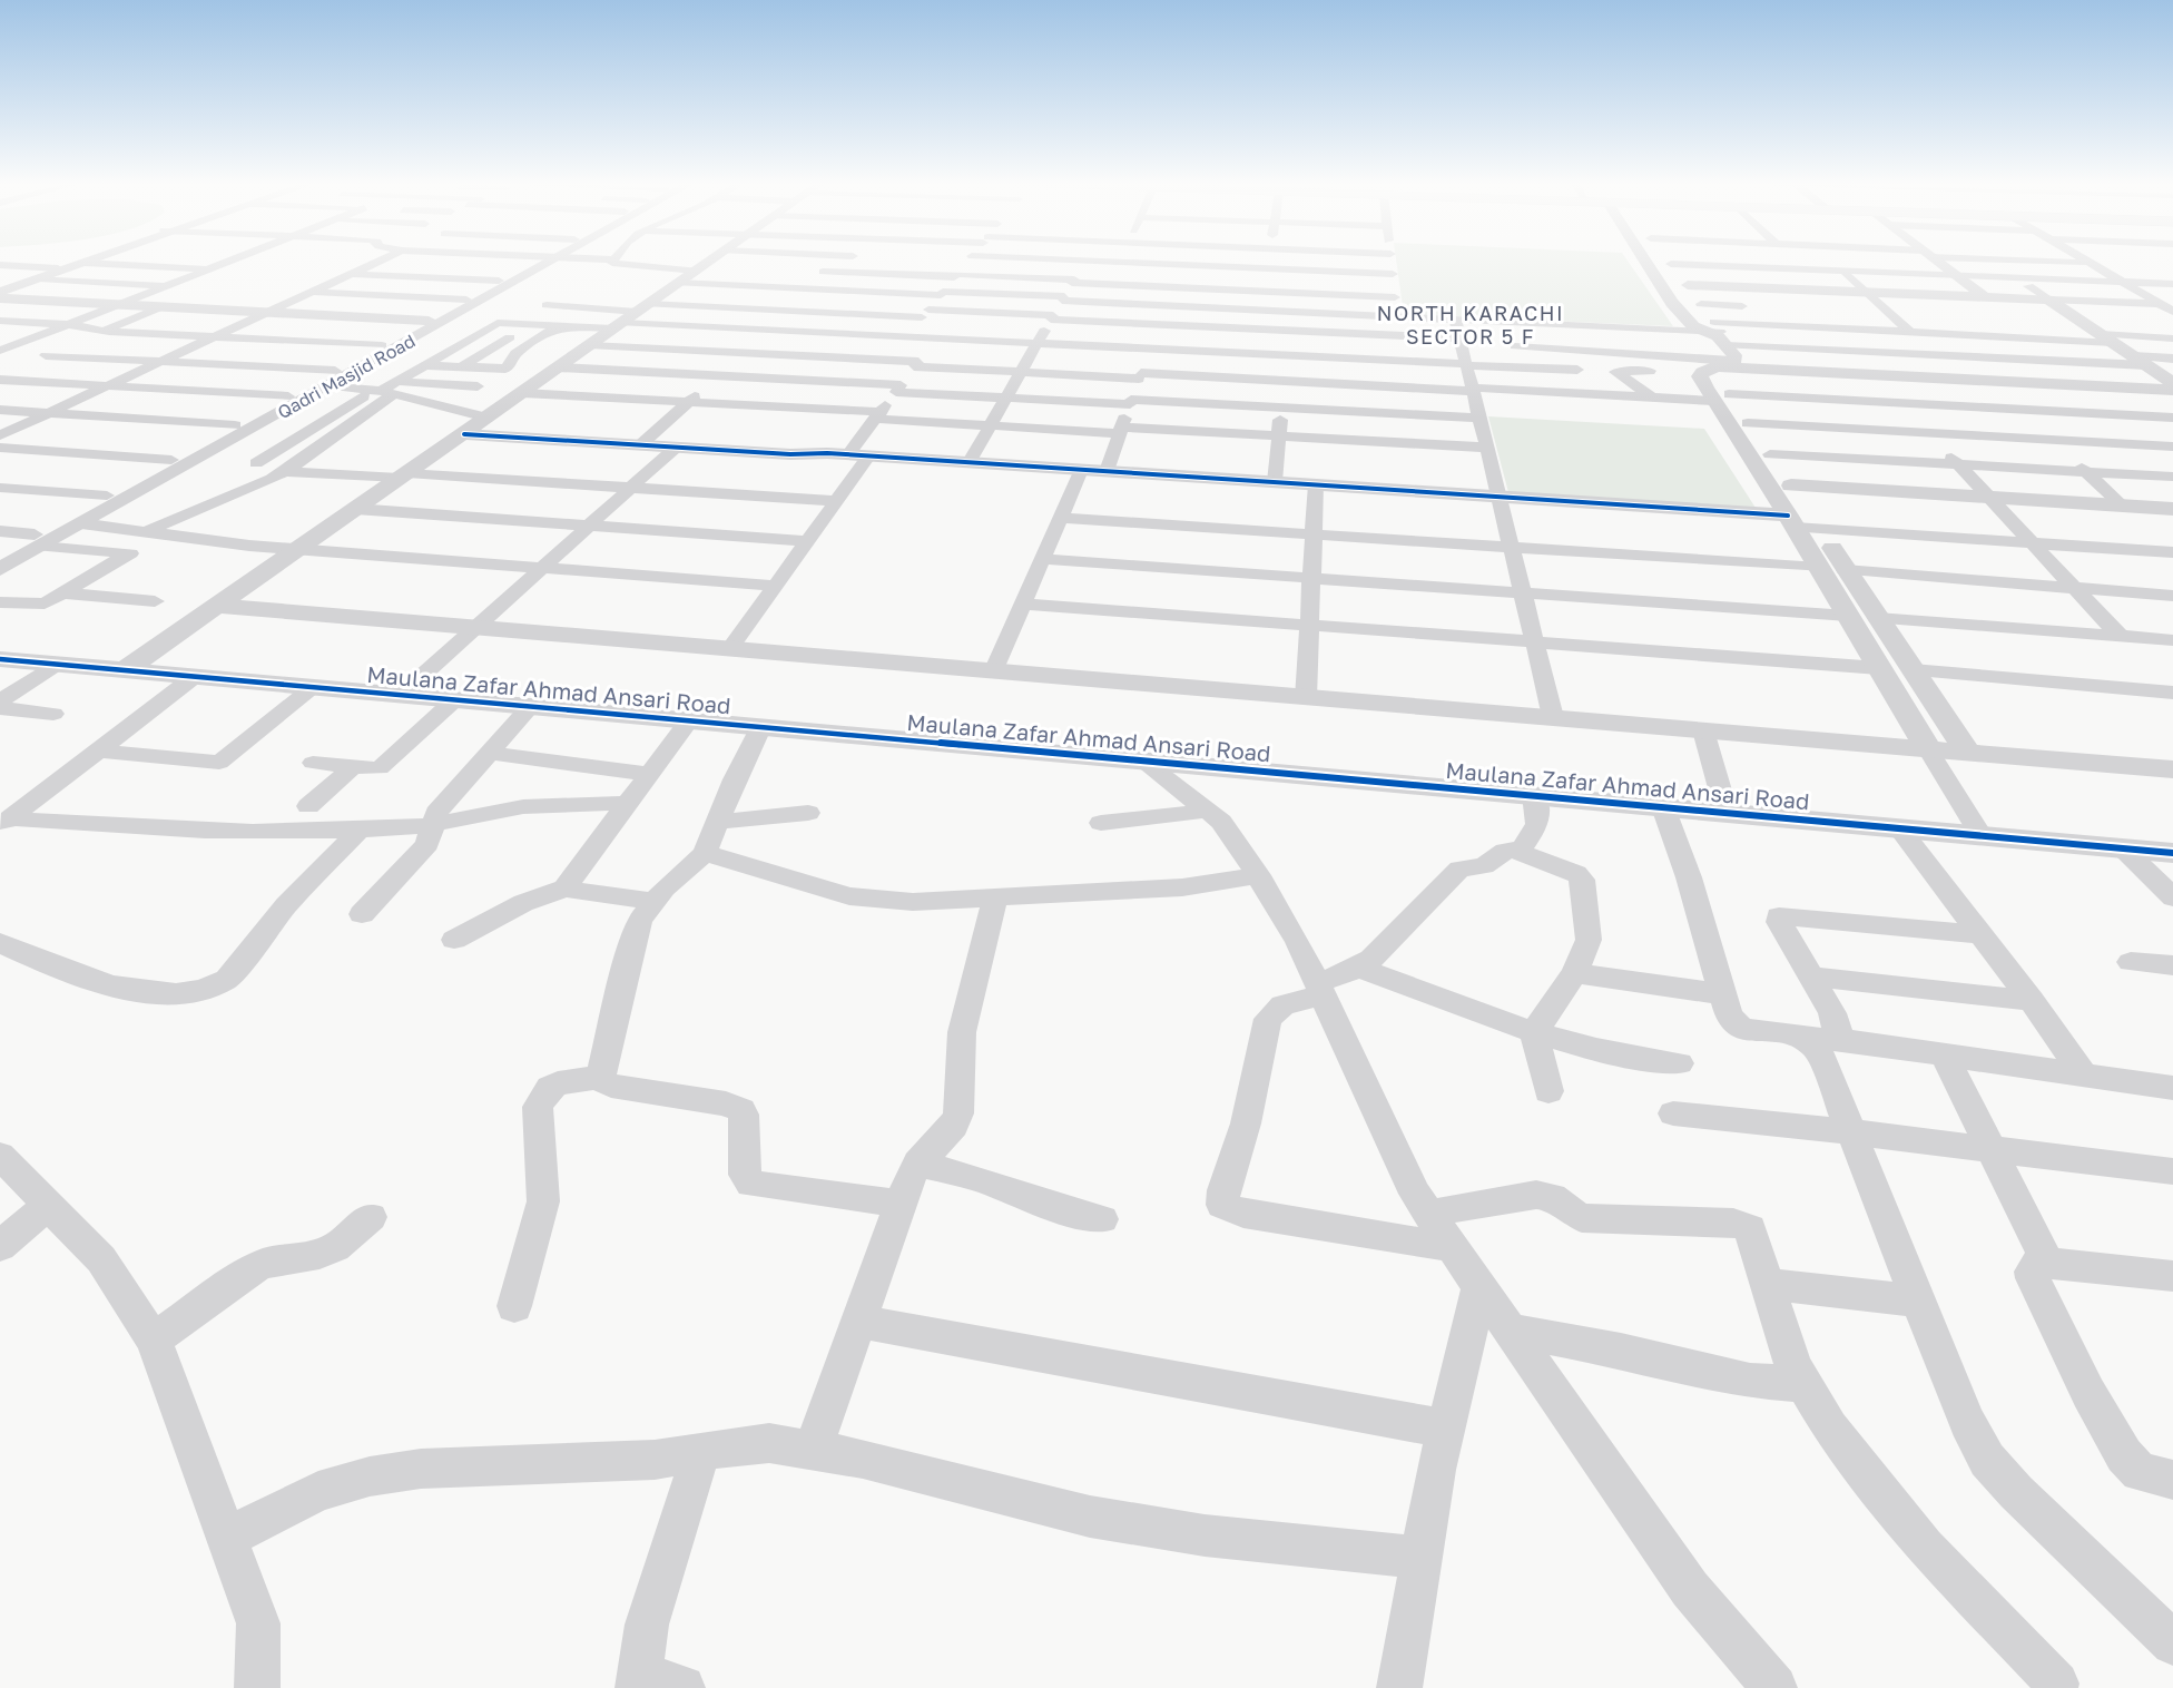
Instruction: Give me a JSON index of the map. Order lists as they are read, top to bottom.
{
  "streets": {
    "street": ["Qadri Masjid Road", "Maulana Zafar Ahmad Ansari Road"]
  },
  "districts": ["NORTH KARACHI SECTOR 5 F"]
}
